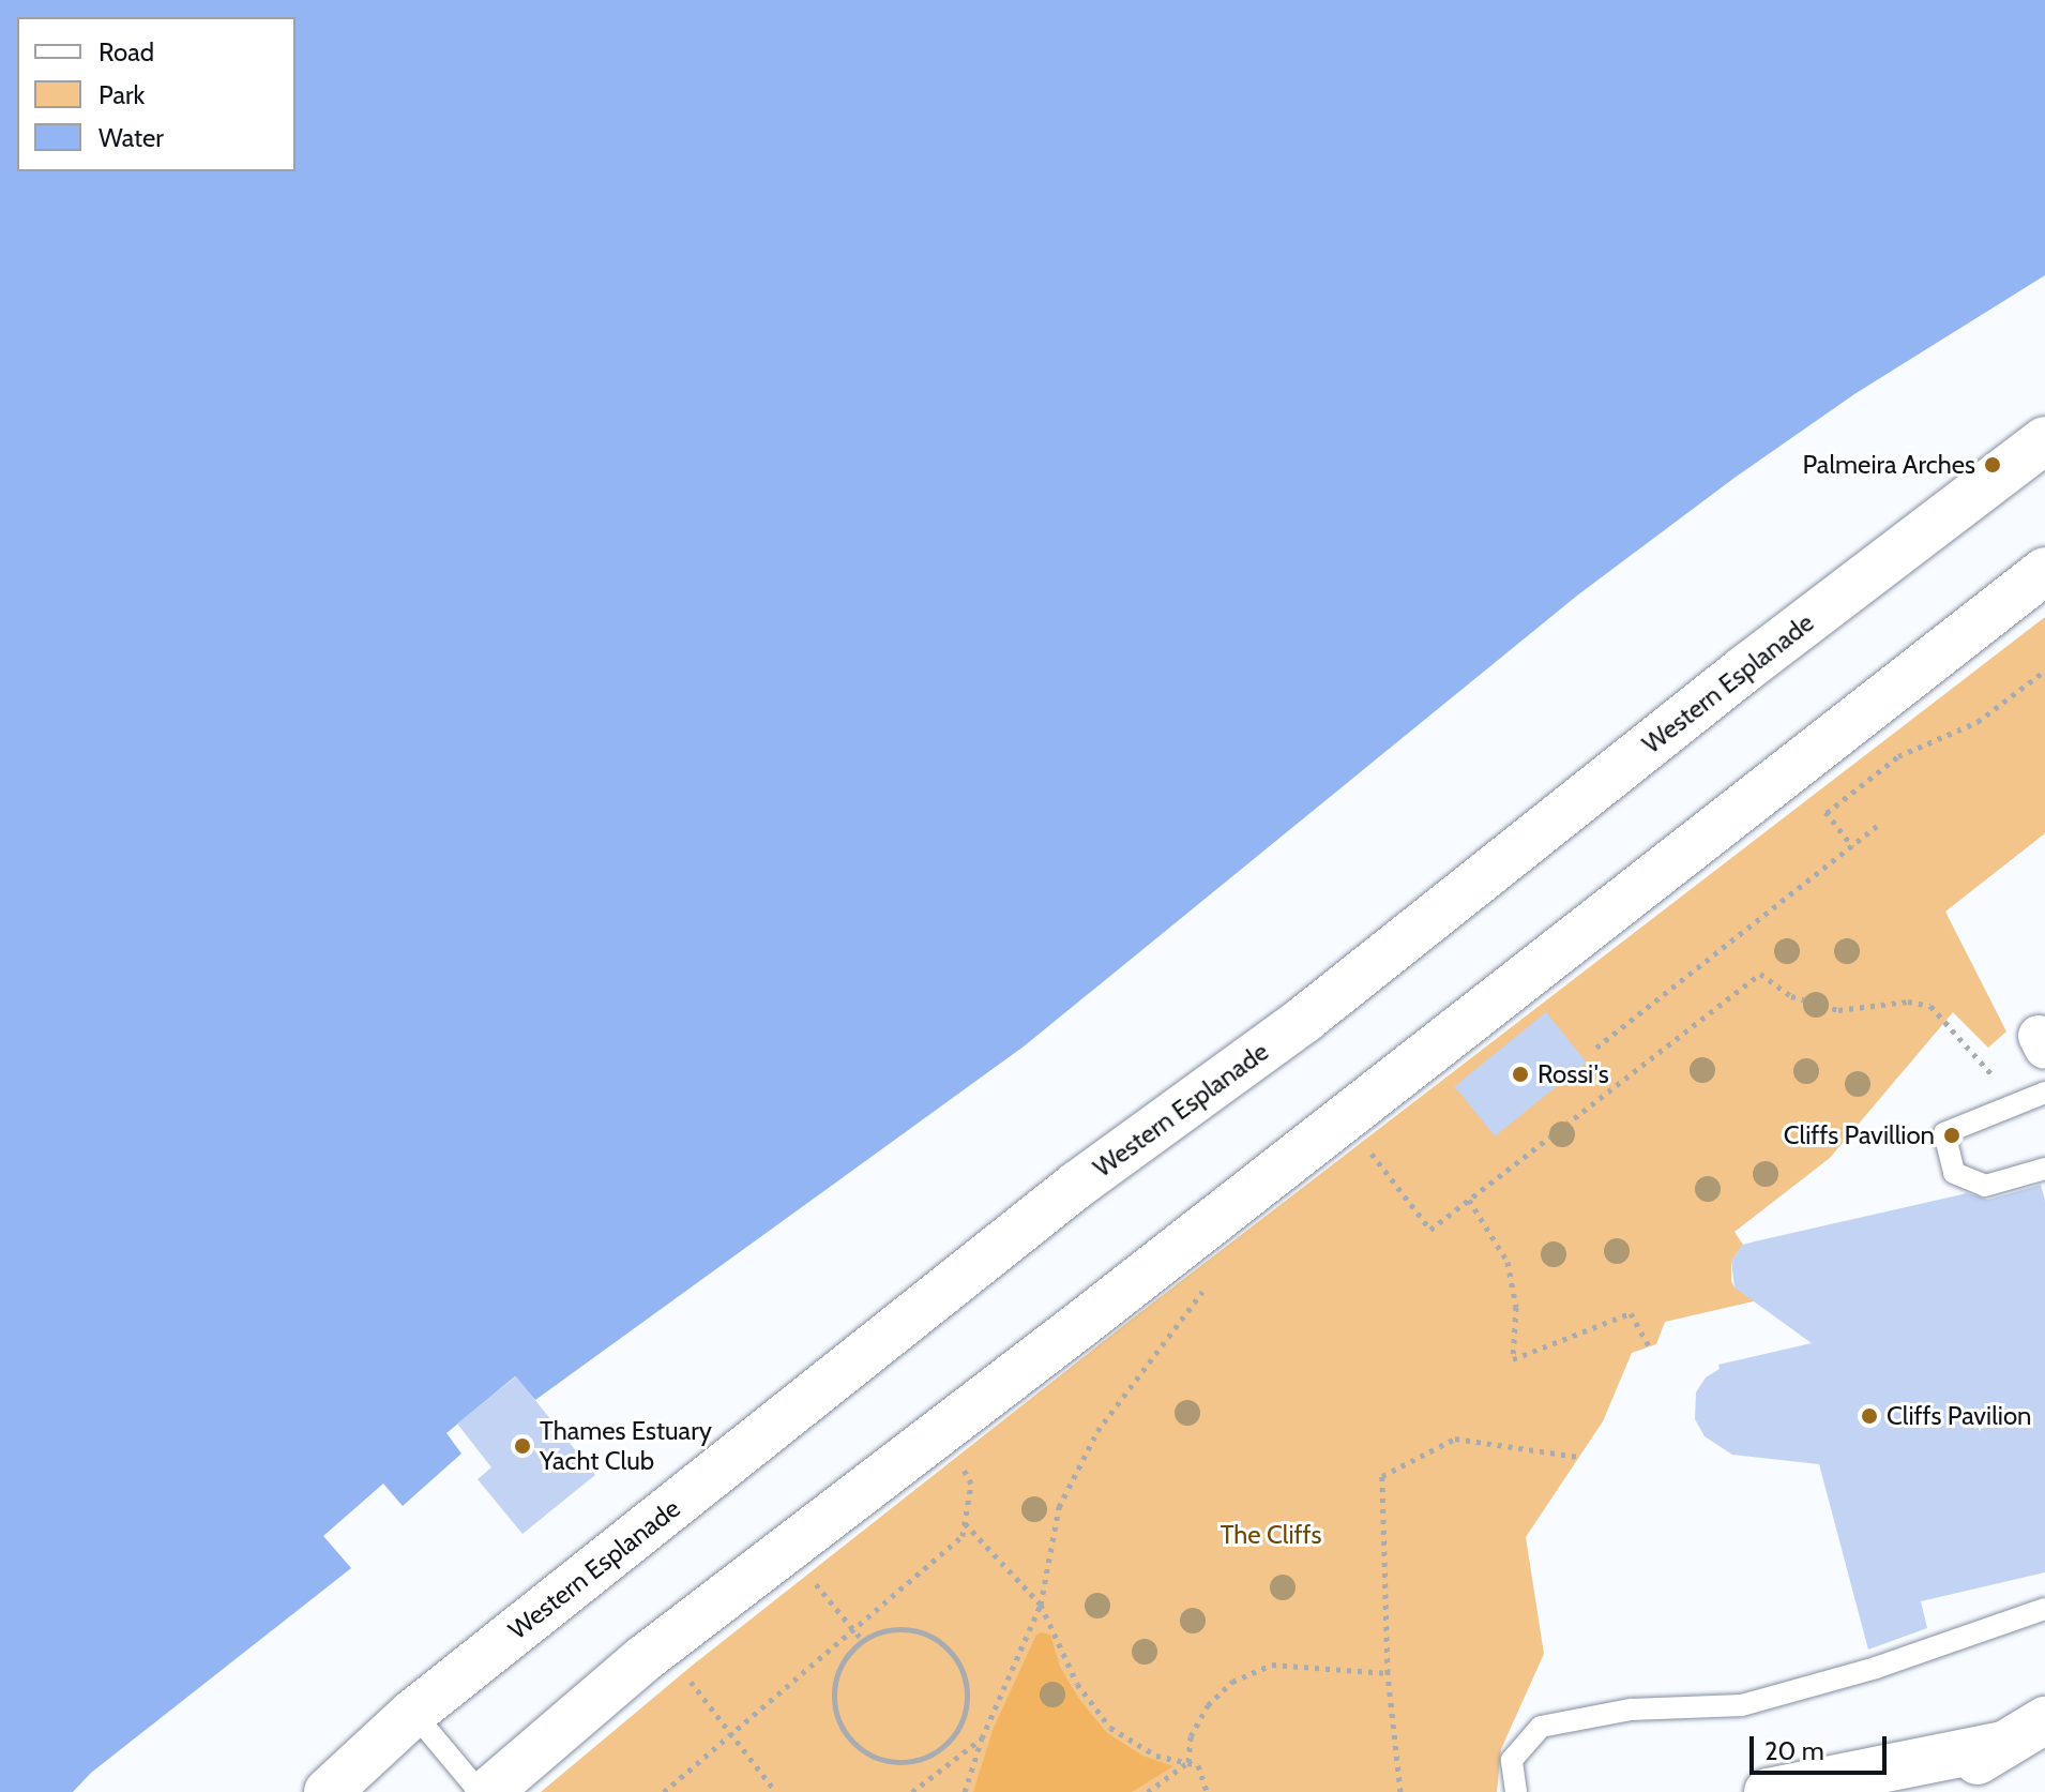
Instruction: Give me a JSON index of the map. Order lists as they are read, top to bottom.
{
  "streets": {
    "street": ["Western Esplanade"]
  },
  "parks": ["The Cliffs"],
  "places": [
    "Palmeira Arches",
    "Rossi's",
    "Cliffs Pavillion",
    "Cliffs Pavilion",
    "Thames Estuary Yacht Club"
  ],
  "legend": ["Road", "Park", "Water"],
  "scale_bar": "20 m"
}
